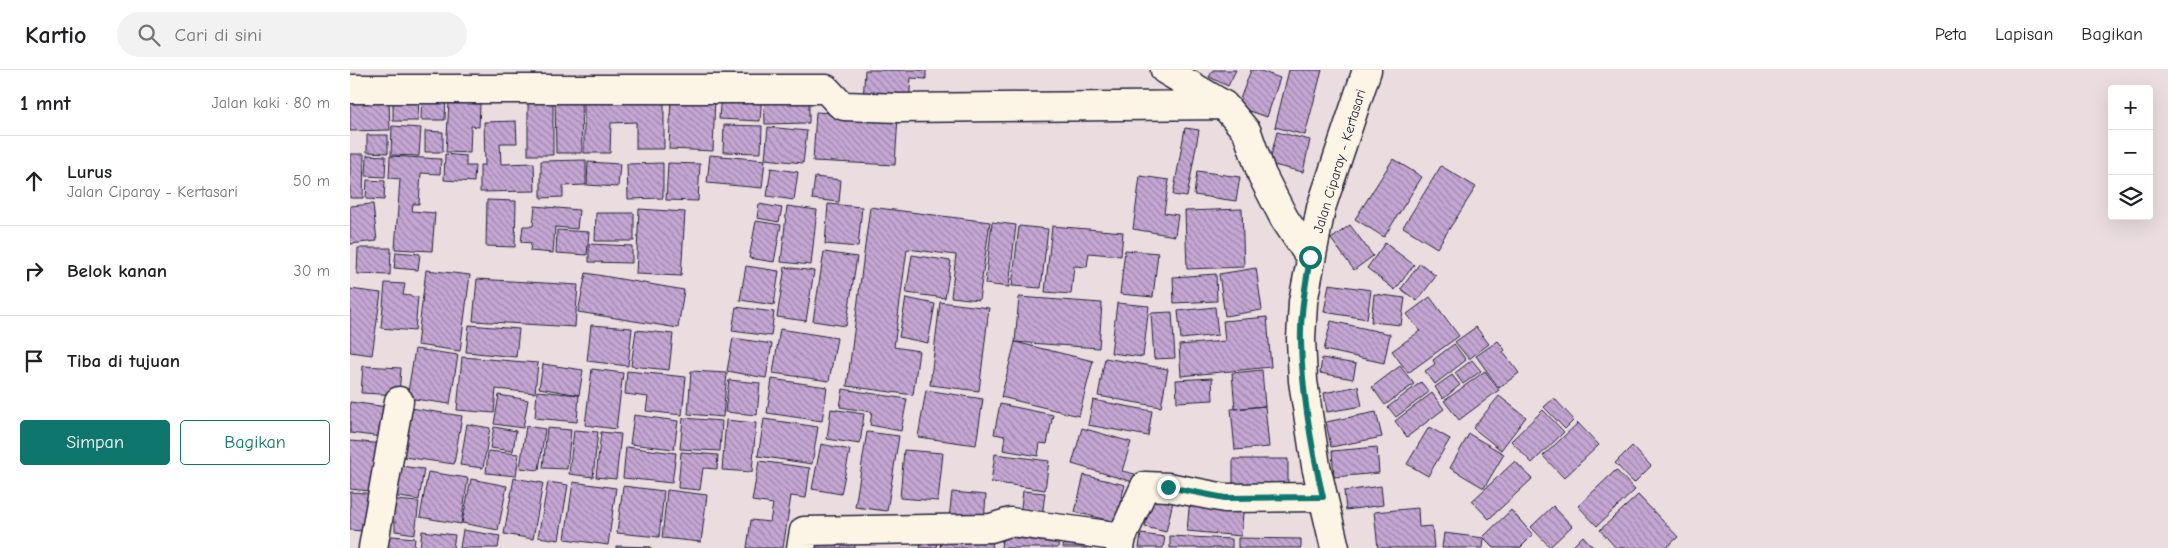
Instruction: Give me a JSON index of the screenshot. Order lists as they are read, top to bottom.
{
  "streets": {
    "street": ["Jalan Ciparay - Kertasari"]
  },
  "page": {
    "header": "Kartio",
    "search": "Cari di sini",
    "nav": ["Peta", "Lapisan", "Bagikan"],
    "heading": ["1 mnt", "Jalan kaki · 80 m"],
    "map_buttons": ["+", "−"],
    "list": [
      ["Lurus", "Jalan Ciparay - Kertasari", "50 m"],
      ["Belok kanan", "30 m"],
      "Tiba di tujuan"
    ],
    "buttons": ["Simpan", "Bagikan"]
  }
}
